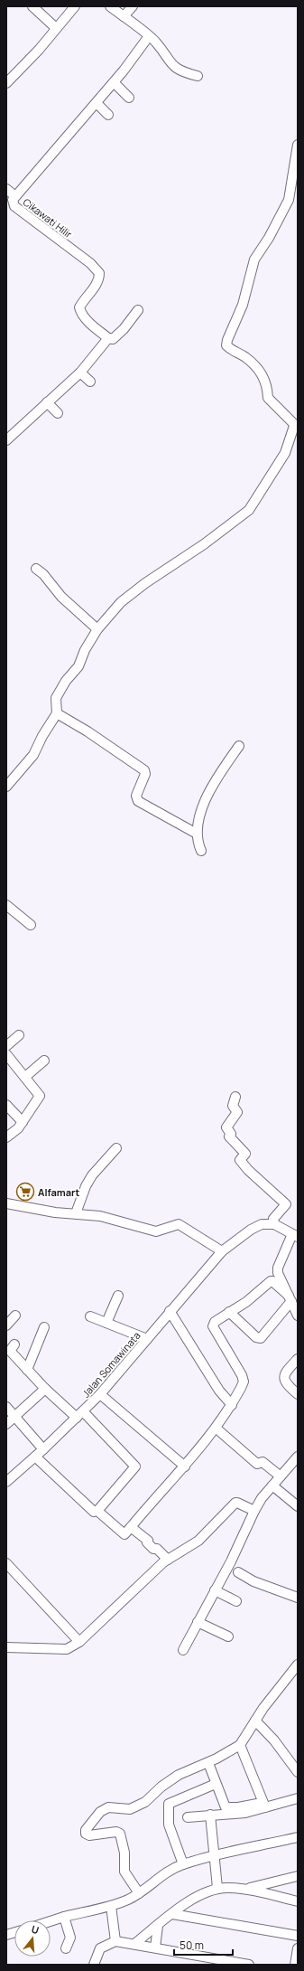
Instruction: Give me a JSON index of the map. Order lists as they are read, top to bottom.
{
  "streets": {
    "street": ["Cikawati Hilir", "Jalan Somawinata"]
  },
  "places": {
    "supermarket": ["Alfamart"]
  },
  "scale_bar": "50 m",
  "north": "top"
}
